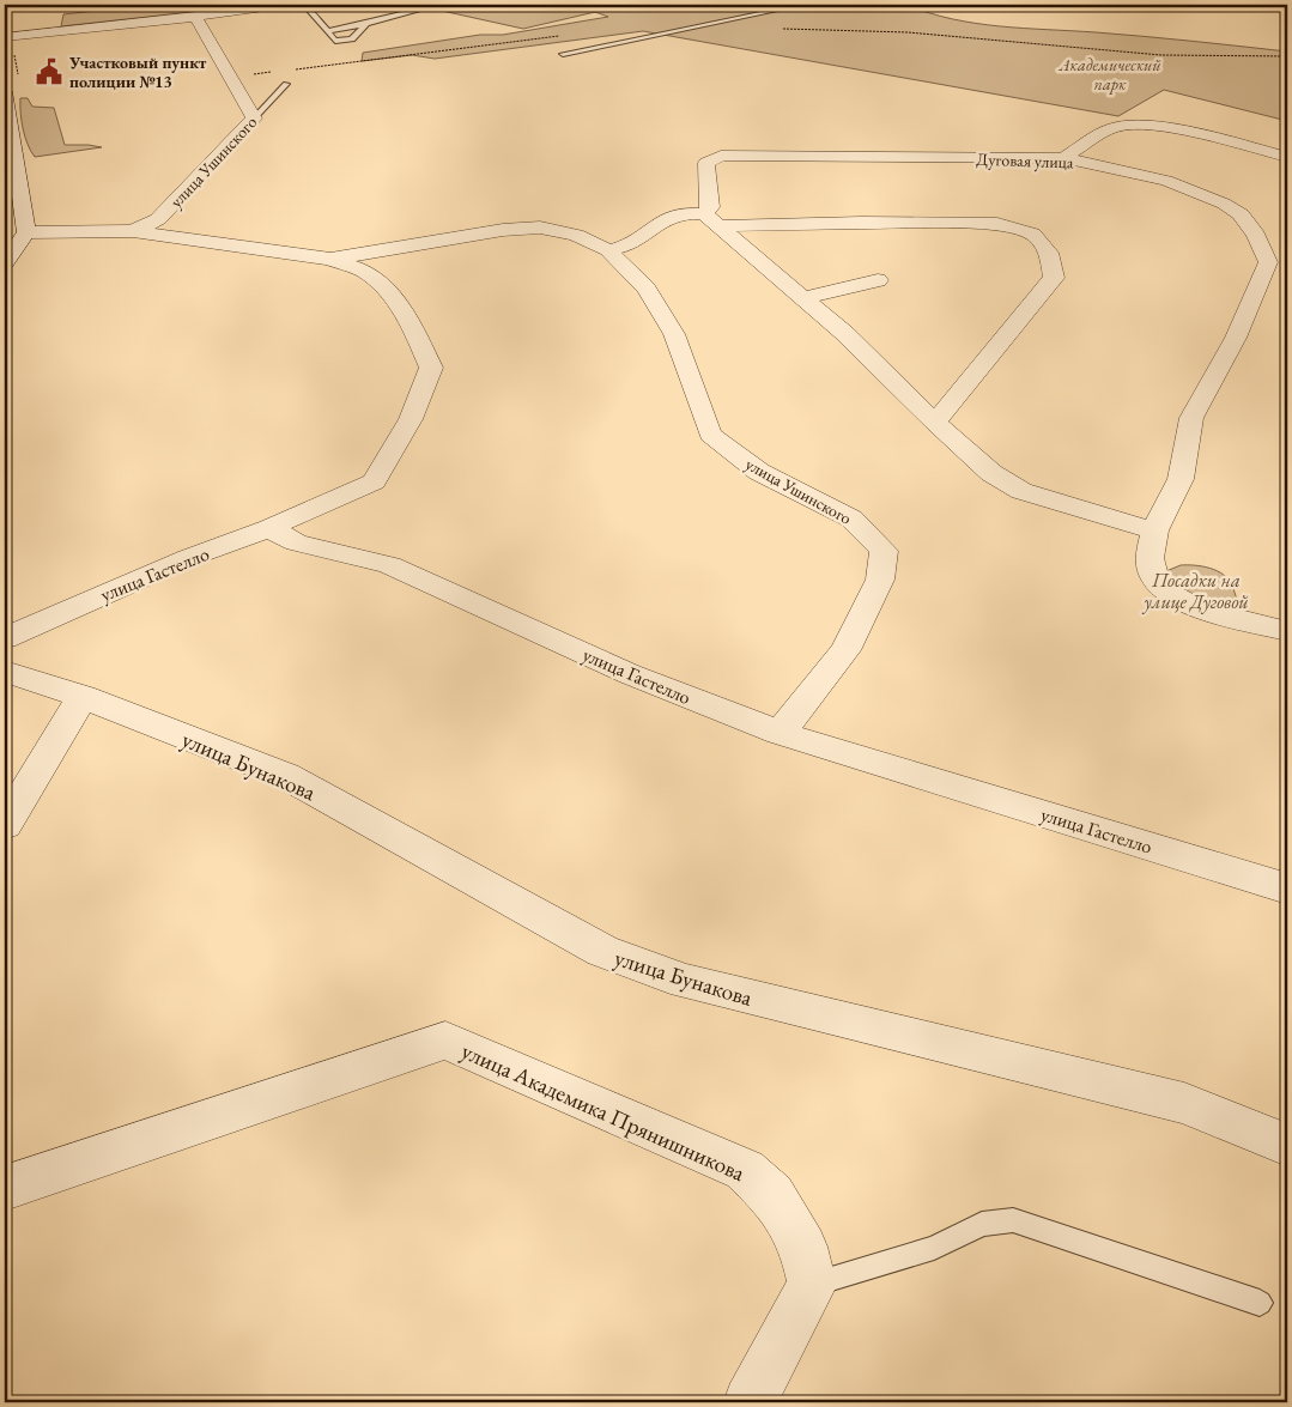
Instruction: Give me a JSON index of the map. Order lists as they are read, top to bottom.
{
  "streets": {
    "street": [
      "Дуговая улица",
      "улица Ушинского",
      "улица Гастелло",
      "улица Бунакова",
      "улица Академика Прянишникова"
    ]
  },
  "crossings": [
    ["улица Ушинского", "улица Гастелло"]
  ],
  "parks": ["Академический парк", "Посадки на улице Дуговой"],
  "places": {
    "public building": ["Участковый пункт полиции №13"]
  }
}
